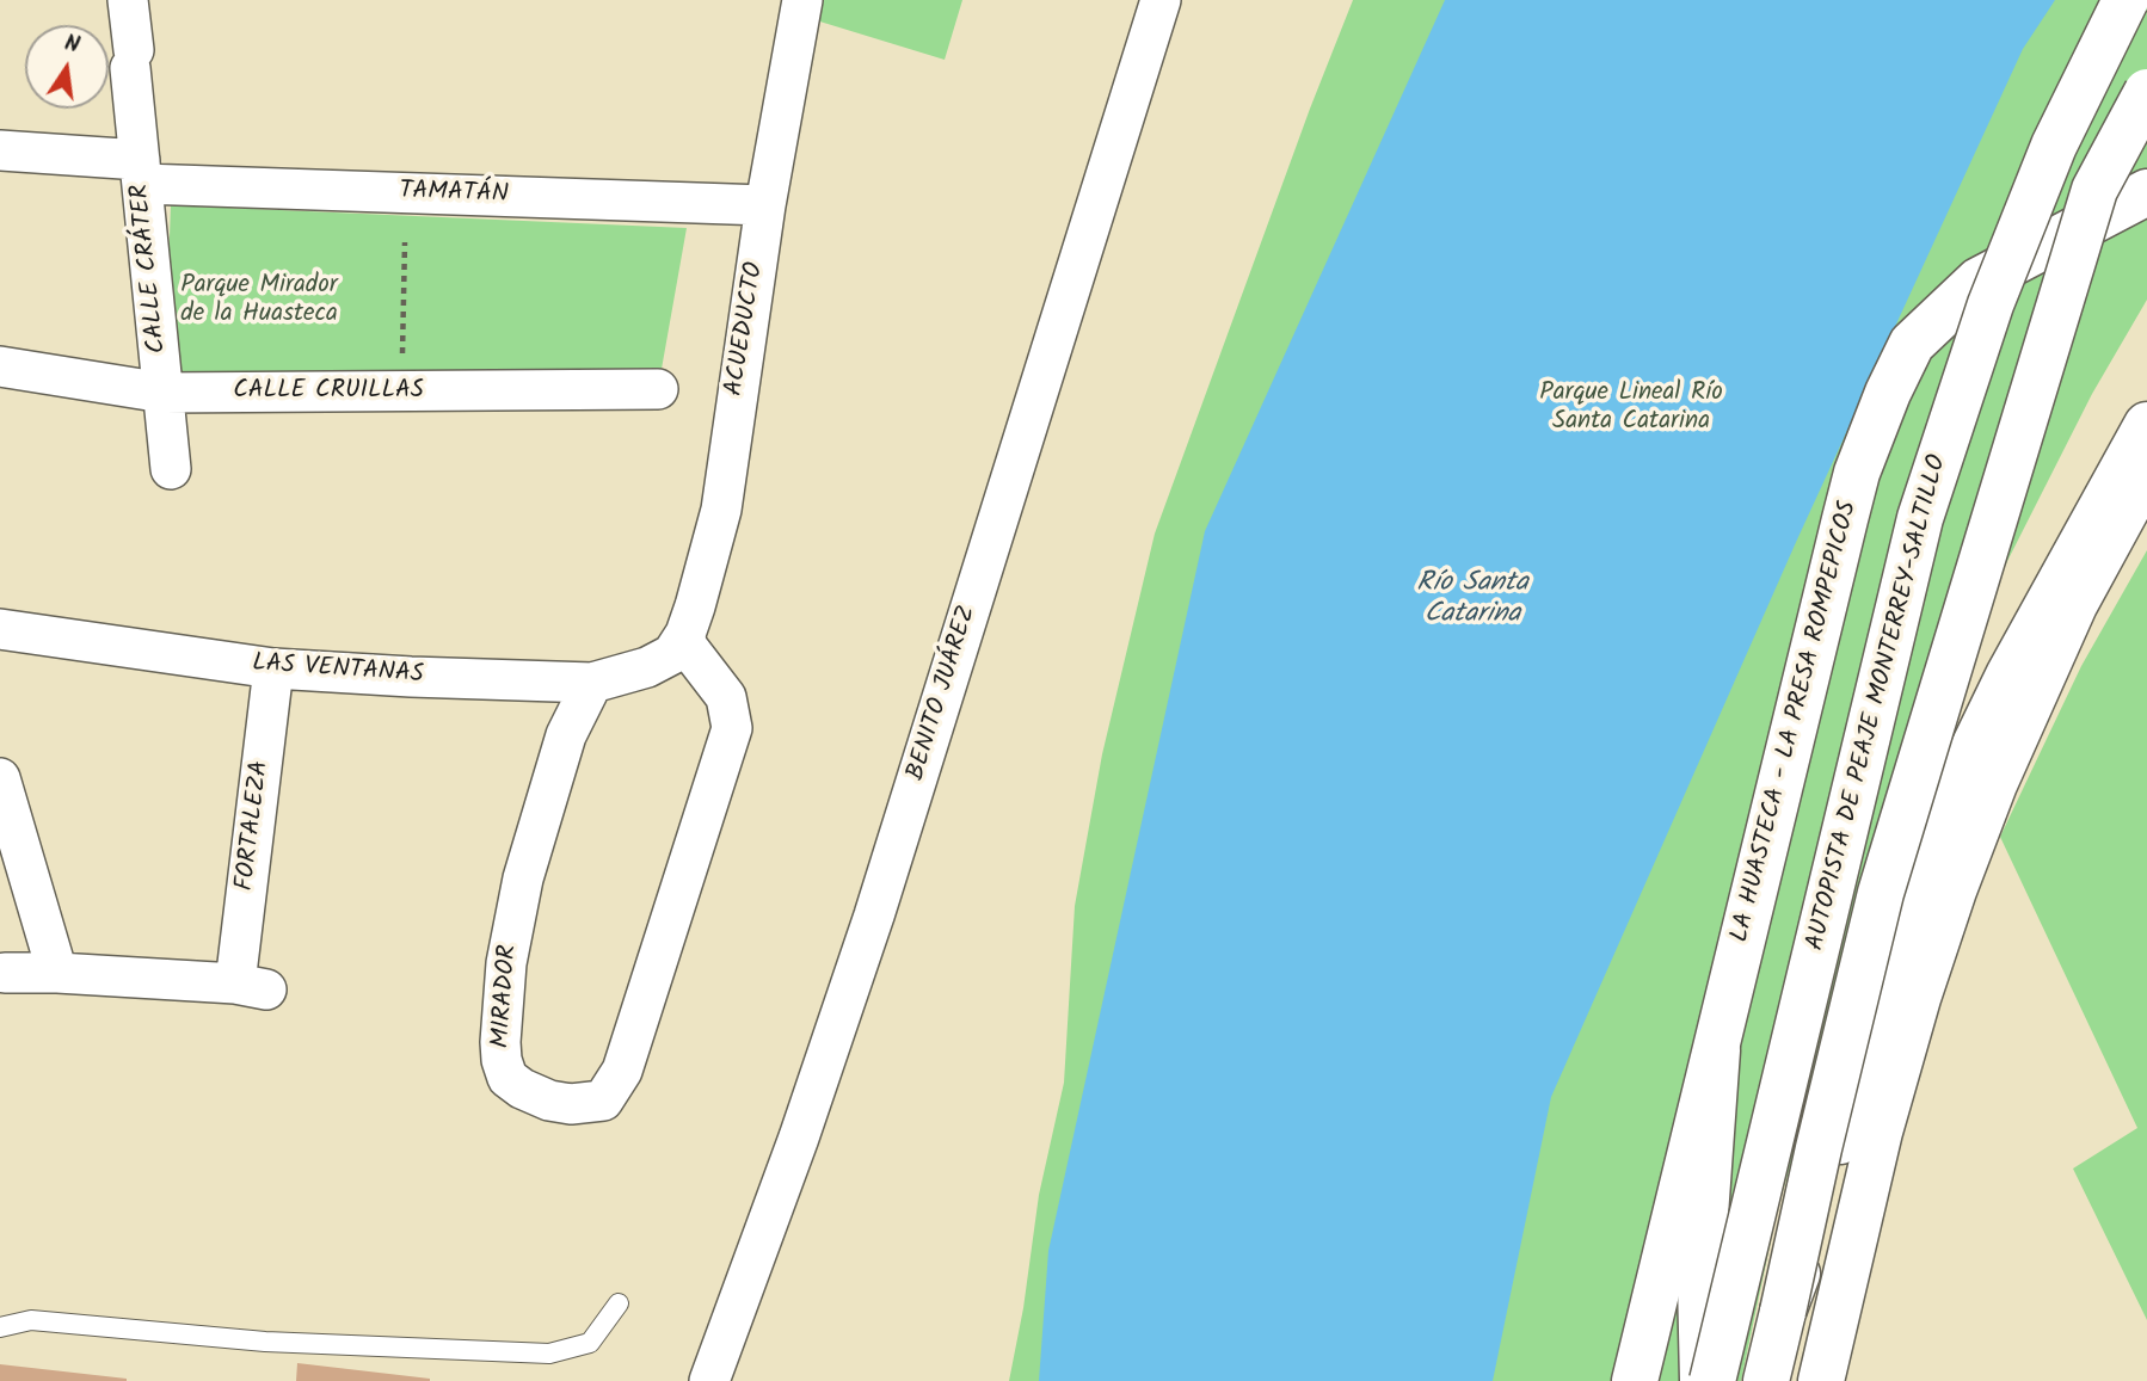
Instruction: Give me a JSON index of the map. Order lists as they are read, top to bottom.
{
  "streets": {
    "main road": ["AUTOPISTA DE PEAJE MONTERREY-SALTILLO", "LA HUASTECA - LA PRESA ROMPEPICOS"],
    "street": [
      "TAMATÁN",
      "CALLE CRÁTER",
      "ACUEDUCTO",
      "CALLE CRUILLAS",
      "LAS VENTANAS",
      "BENITO JUÁREZ",
      "FORTALEZA",
      "MIRADOR"
    ]
  },
  "crossings": [
    ["TAMATÁN", "CALLE CRÁTER"],
    ["TAMATÁN", "ACUEDUCTO"],
    ["CALLE CRÁTER", "CALLE CRUILLAS"],
    ["ACUEDUCTO", "LAS VENTANAS"],
    ["ACUEDUCTO", "MIRADOR"],
    ["LAS VENTANAS", "FORTALEZA"],
    ["LAS VENTANAS", "MIRADOR"]
  ],
  "water": ["Río Santa Catarina"],
  "parks": ["Parque Mirador de la Huasteca", "Parque Lineal Río Santa Catarina"],
  "north": "top"
}
